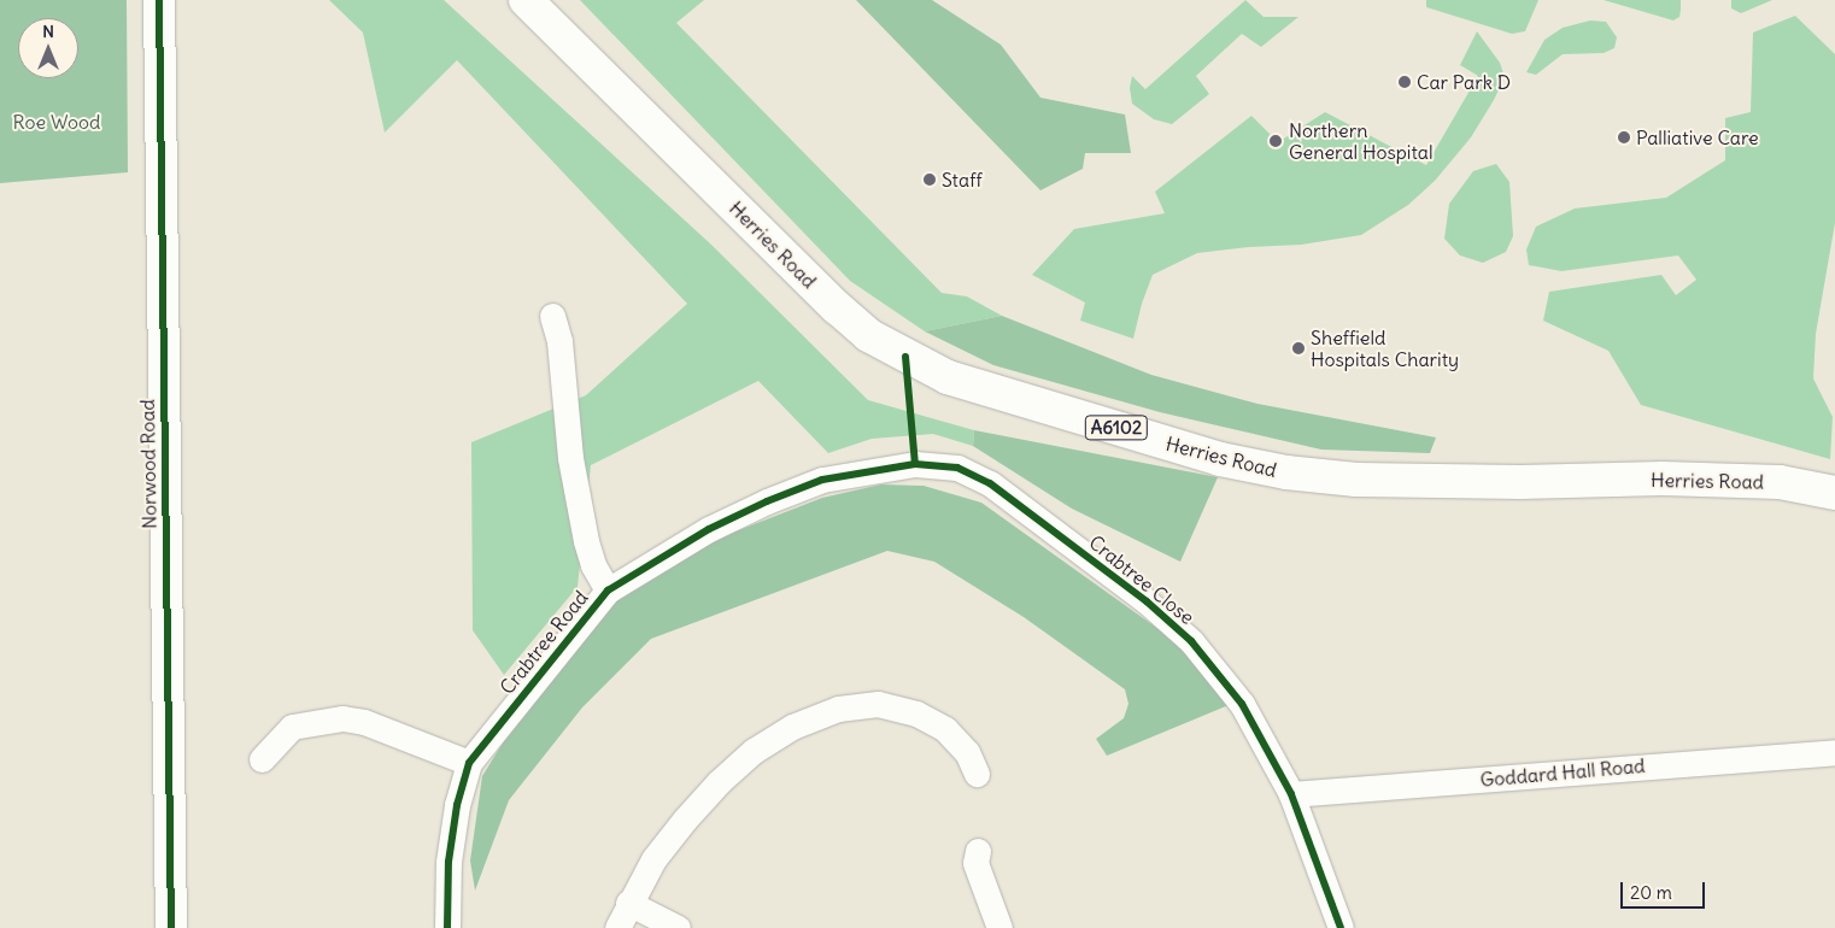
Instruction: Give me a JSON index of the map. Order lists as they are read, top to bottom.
{
  "streets": {
    "main road": ["Herries Road", "A6102"],
    "street": [
      "Norwood Road",
      "Crabtree Close",
      "Crabtree Road",
      "Goddard Hall Road"
    ]
  },
  "crossings": [
    ["Crabtree Close", "Crabtree Road"],
    ["Crabtree Close", "Goddard Hall Road"]
  ],
  "parks": ["Roe Wood"],
  "places": [
    "Car Park D",
    "Palliative Care",
    "Northern General Hospital",
    "Staff",
    "Sheffield Hospitals Charity"
  ],
  "scale_bar": "20 m",
  "north": "top"
}
